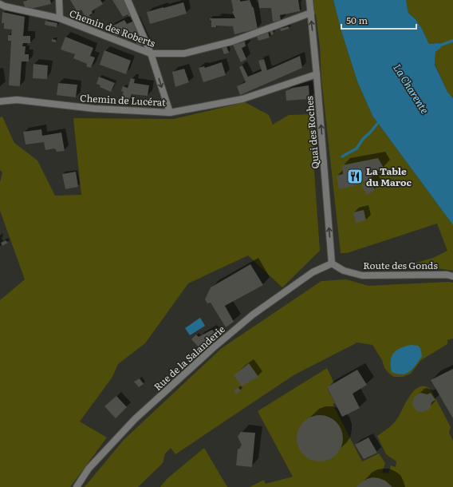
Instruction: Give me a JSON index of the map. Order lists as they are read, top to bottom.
{
  "streets": {
    "street": [
      "Chemin des Roberts",
      "Chemin de Lucérat",
      "Quai des Roches",
      "Route des Gonds",
      "Rue de la Salanderie"
    ]
  },
  "crossings": [
    ["Chemin des Roberts", "Quai des Roches"],
    ["Chemin de Lucérat", "Quai des Roches"],
    ["Quai des Roches", "Route des Gonds"],
    ["Quai des Roches", "Rue de la Salanderie"],
    ["Route des Gonds", "Rue de la Salanderie"]
  ],
  "one_way": ["Quai des Roches"],
  "water": ["La Charente"],
  "places": {
    "restaurant": ["La Table du Maroc"]
  },
  "scale_bar": "50 m"
}
